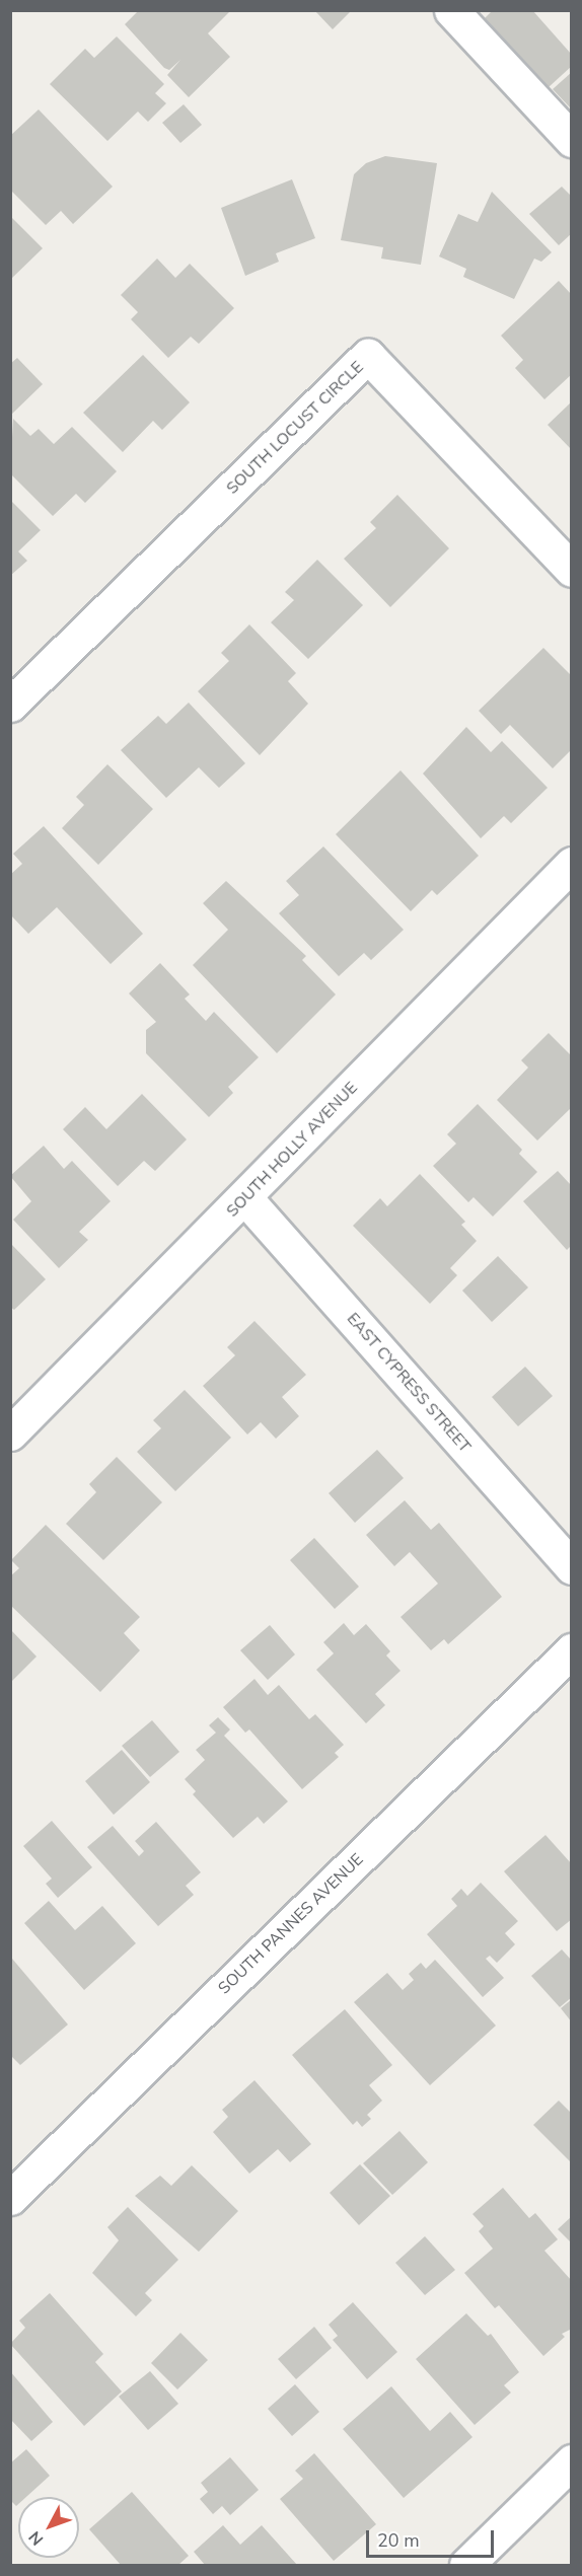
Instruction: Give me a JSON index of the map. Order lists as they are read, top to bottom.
{
  "streets": {
    "street": [
      "SOUTH LOCUST CIRCLE",
      "SOUTH HOLLY AVENUE",
      "EAST CYPRESS STREET",
      "SOUTH PANNES AVENUE"
    ]
  },
  "crossings": [
    ["SOUTH HOLLY AVENUE", "EAST CYPRESS STREET"]
  ],
  "scale_bar": "20 m",
  "north": "bottom left"
}
